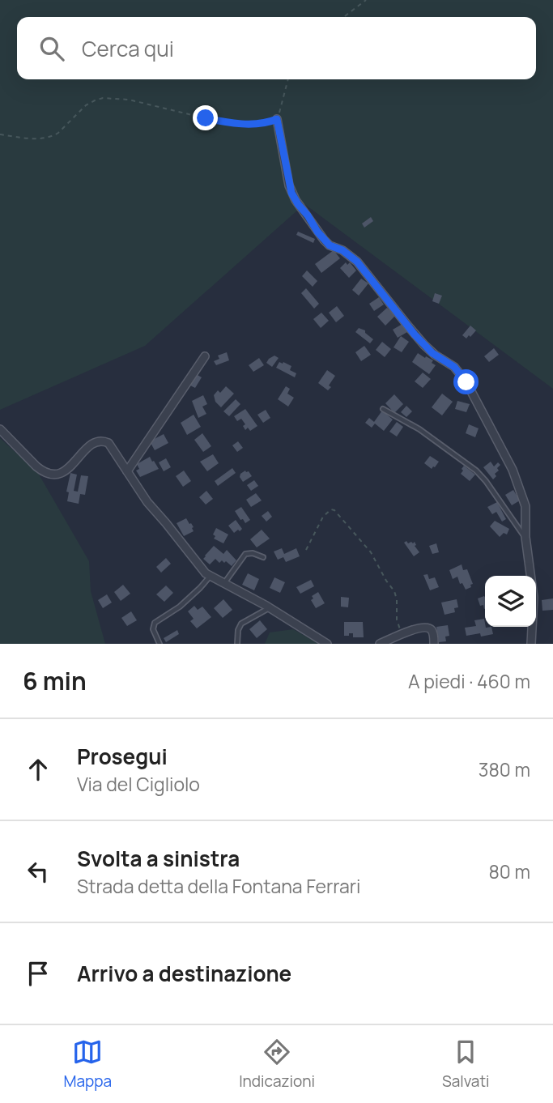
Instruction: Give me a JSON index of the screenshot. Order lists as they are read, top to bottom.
{
  "page": {
    "search": "Cerca qui",
    "heading": ["6 min", "A piedi · 460 m"],
    "list": [
      ["Prosegui", "Via del Cigliolo", "380 m"],
      ["Svolta a sinistra", "Strada detta della Fontana Ferrari", "80 m"],
      "Arrivo a destinazione"
    ],
    "nav": ["Mappa", "Indicazioni", "Salvati"]
  }
}
